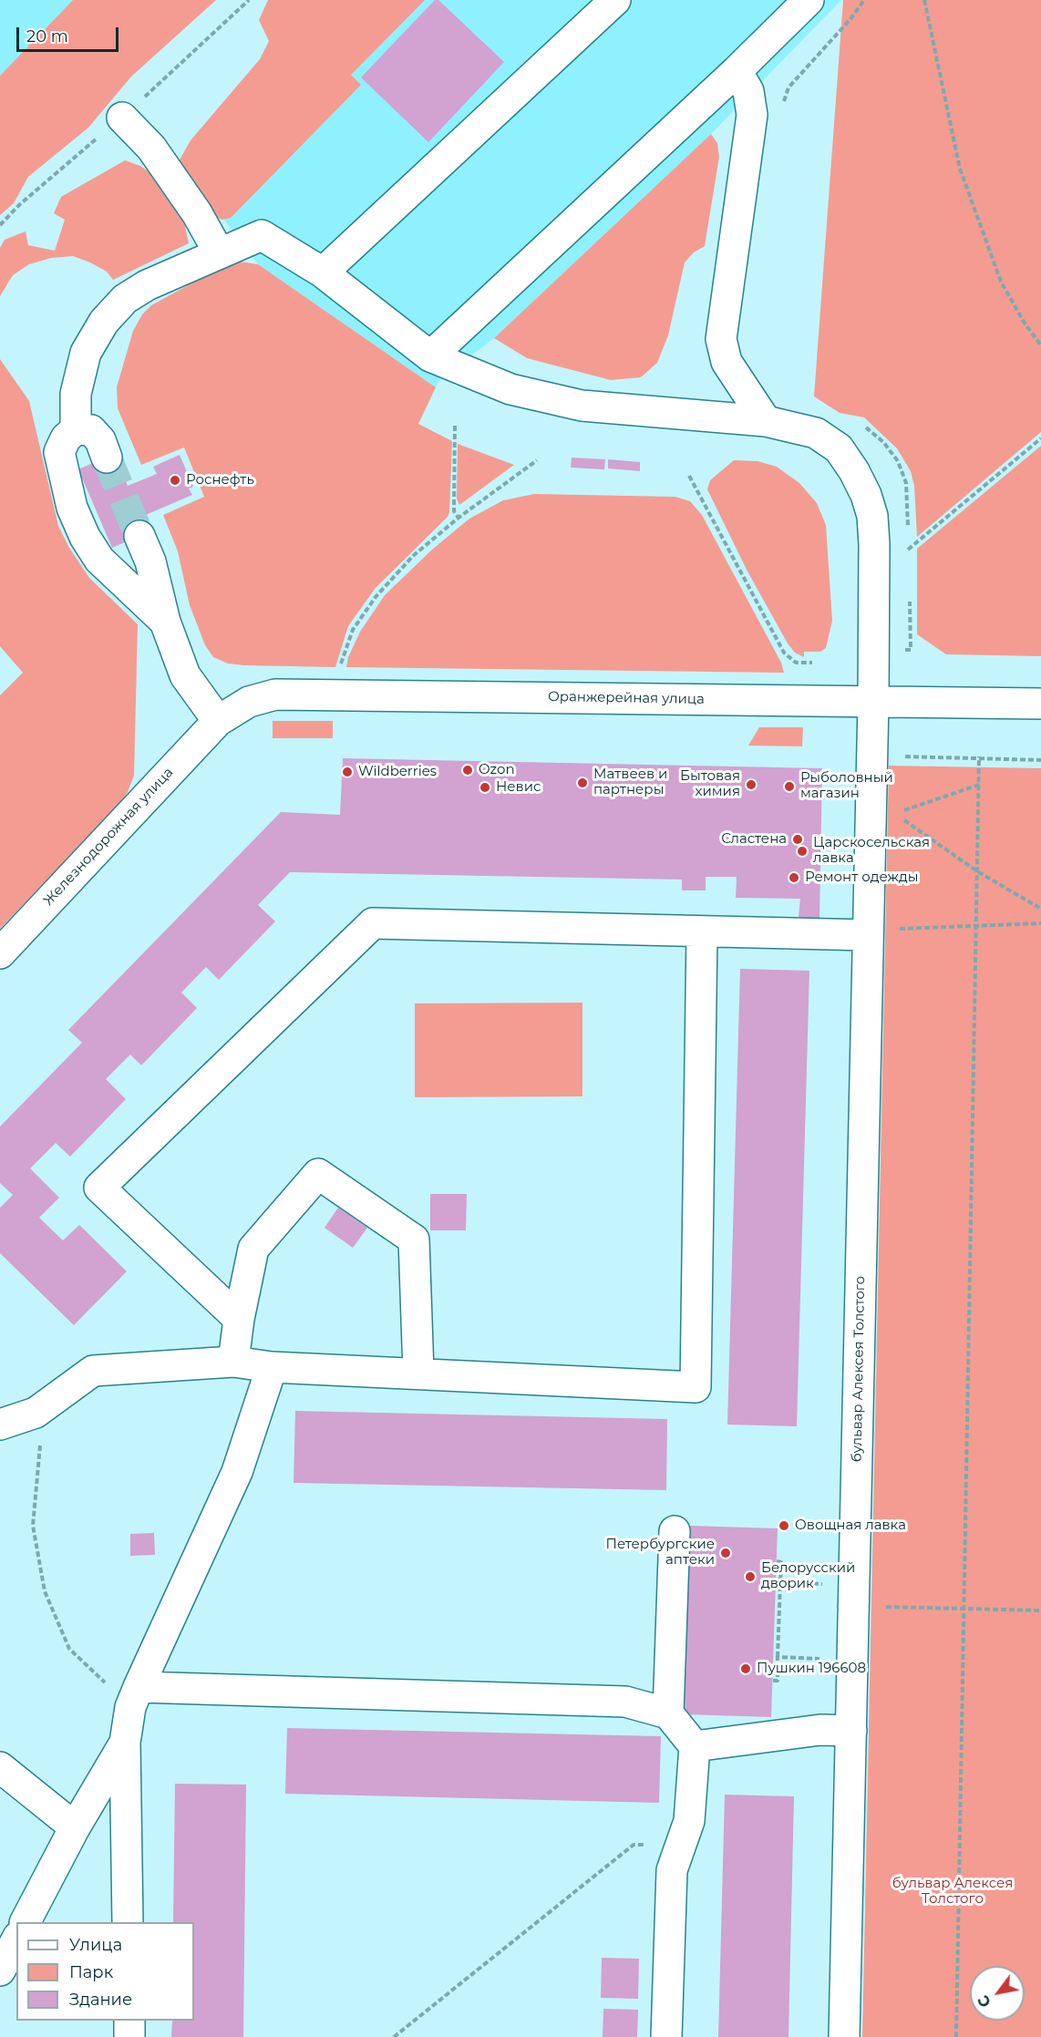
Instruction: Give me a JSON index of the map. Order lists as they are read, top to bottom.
{
  "streets": {
    "street": ["Оранжерейная улица", "Железнодорожная улица", "бульвар Алексея Толстого"]
  },
  "crossings": [
    ["Оранжерейная улица", "Железнодорожная улица"],
    ["Оранжерейная улица", "бульвар Алексея Толстого"]
  ],
  "parks": ["бульвар Алексея Толстого"],
  "places": [
    "Роснефть",
    "Ozon",
    "Wildberries",
    "Матвеев и партнеры",
    "Бытовая химия",
    "Рыболовный магазин",
    "Невис",
    "Сластена",
    "Царскосельская лавка",
    "Ремонт одежды",
    "Овощная лавка",
    "Петербургские аптеки",
    "Белорусский дворик",
    "Пушкин 196608"
  ],
  "legend": ["Улица", "Парк", "Здание"],
  "scale_bar": "20 m",
  "north": "bottom left"
}
